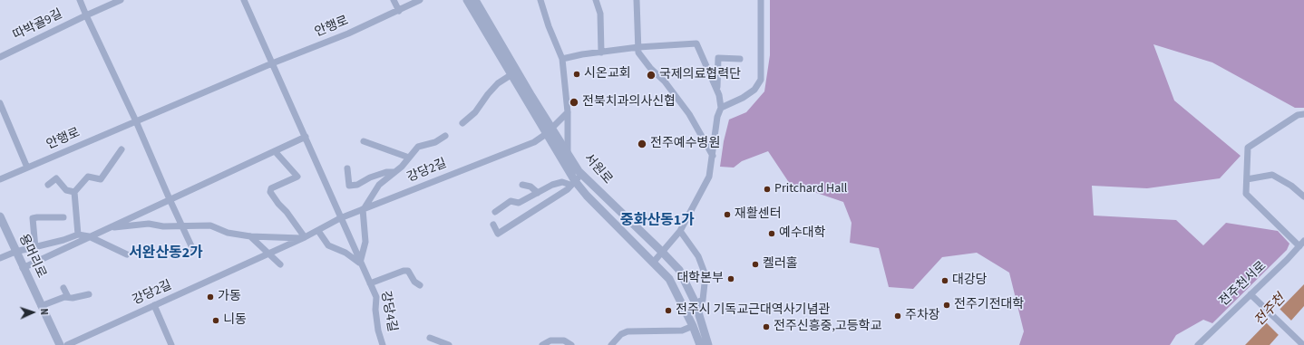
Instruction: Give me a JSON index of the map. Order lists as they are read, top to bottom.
{
  "streets": {
    "street": [
      "따박골9길",
      "안행로",
      "서원로",
      "강당2길",
      "용머리로",
      "전주천서로",
      "강당4길"
    ]
  },
  "crossings": [
    ["서원로", "강당2길"],
    ["강당2길", "강당4길"]
  ],
  "districts": ["중화산동1가", "서완산동2가"],
  "water": ["전주천"],
  "places": [
    "시온교회",
    "국제의료협력단",
    "전북치과의사신협",
    "전주예수병원",
    "Pritchard Hall",
    "재활센터",
    "예수대학",
    "켈러홀",
    "대학본부",
    "대강당",
    "가동",
    "전주기전대학",
    "전주시 기독교근대역사기념관",
    "주차장",
    "니동",
    "전주신흥중,고등학교"
  ],
  "north": "right"
}
